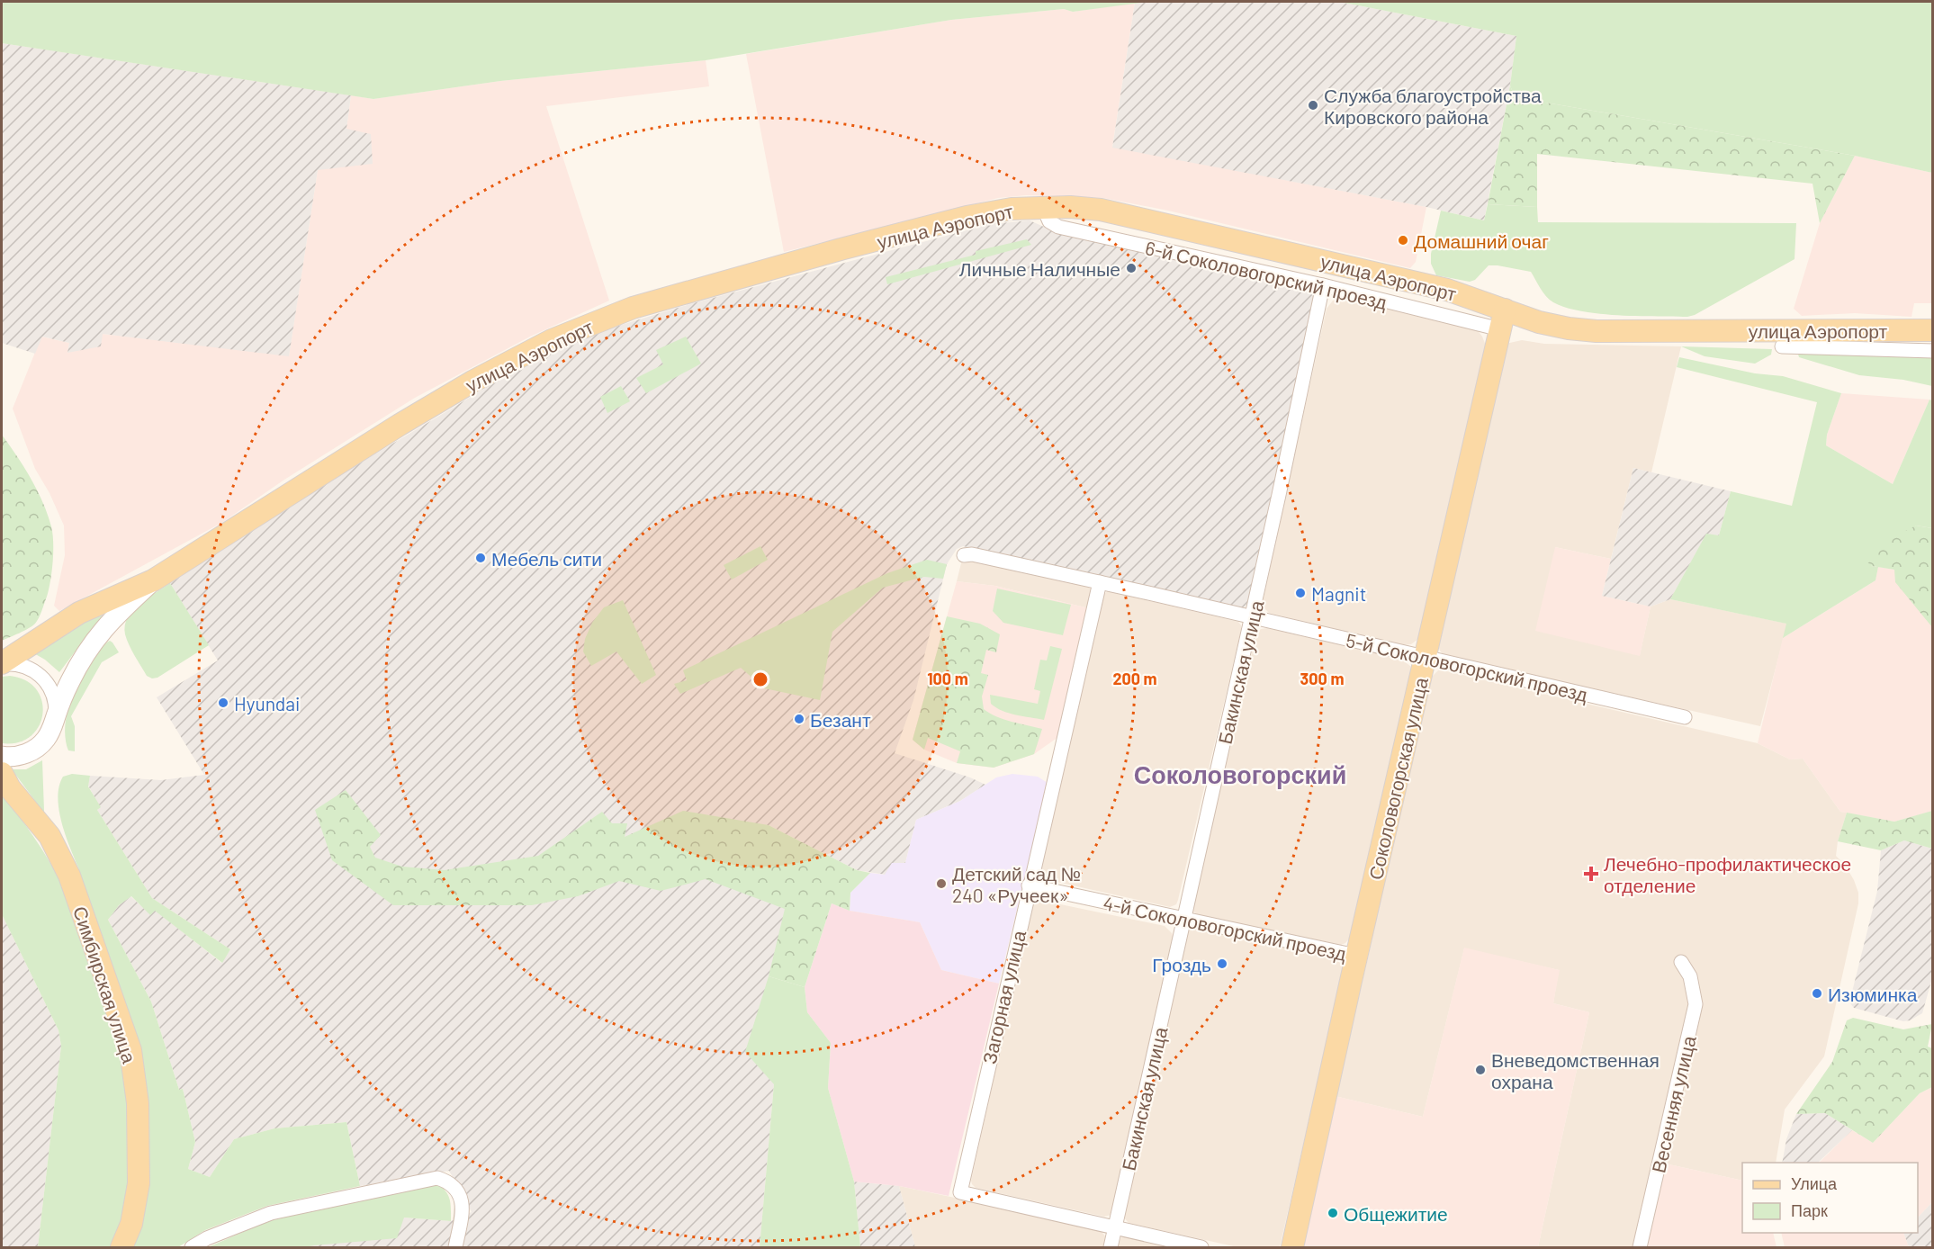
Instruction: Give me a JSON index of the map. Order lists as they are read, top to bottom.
{
  "streets": {
    "main road": ["улица Аэропорт", "Соколовогорская улица", "Симбирская улица"],
    "street": [
      "6-й Соколовогорский проезд",
      "5-й Соколовогорский проезд",
      "Бакинская улица",
      "4-й Соколовогорский проезд",
      "Загорная улица",
      "Весенняя улица"
    ]
  },
  "crossings": [
    ["улица Аэропорт", "6-й Соколовогорский проезд"],
    ["улица Аэропорт", "Соколовогорская улица"],
    ["6-й Соколовогорский проезд", "Бакинская улица"],
    ["6-й Соколовогорский проезд", "Соколовогорская улица"],
    ["5-й Соколовогорский проезд", "Бакинская улица"],
    ["5-й Соколовогорский проезд", "Соколовогорская улица"],
    ["5-й Соколовогорский проезд", "Загорная улица"],
    ["Бакинская улица", "4-й Соколовогорский проезд"],
    ["Бакинская улица", "Загорная улица"],
    ["Соколовогорская улица", "4-й Соколовогорский проезд"],
    ["4-й Соколовогорский проезд", "Загорная улица"]
  ],
  "districts": ["Соколовогорский"],
  "places": {
    "other": [
      "Служба благоустройства Кировского района",
      "Домашний очаг",
      "Личные Наличные",
      "Мебель сити",
      "Magnit",
      "Hyundai",
      "Безант",
      "Детский сад № 240 «Ручеек»",
      "Гроздь",
      "Изюминка",
      "Вневедомственная охрана",
      "Общежитие"
    ],
    "health": ["Лечебно-профилактическое отделение"]
  },
  "legend": ["Улица", "Парк"],
  "rings": ["100 m", "200 m", "300 m"]
}
